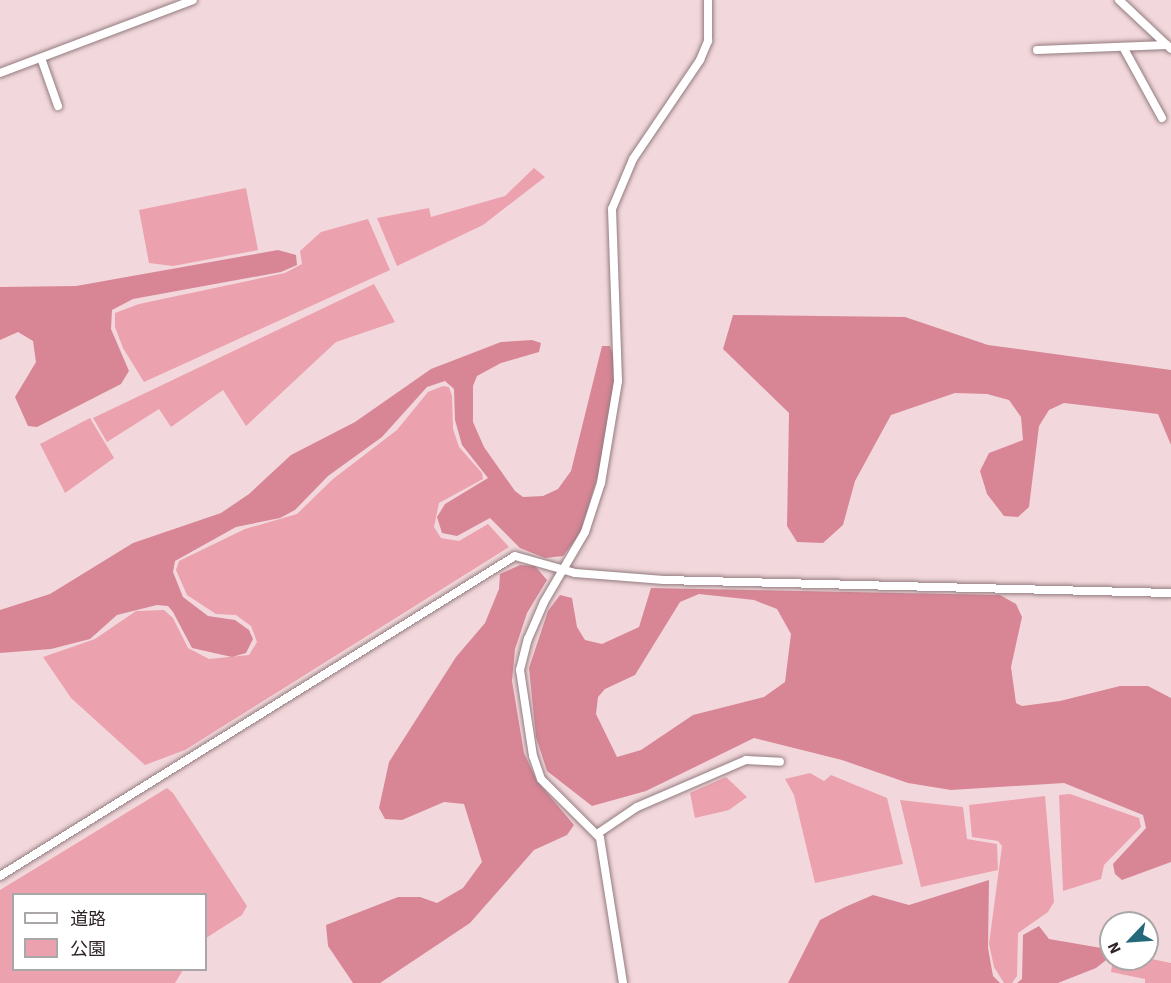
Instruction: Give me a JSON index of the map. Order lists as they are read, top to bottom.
{
  "legend": ["道路", "公園"],
  "north": "bottom left"
}
